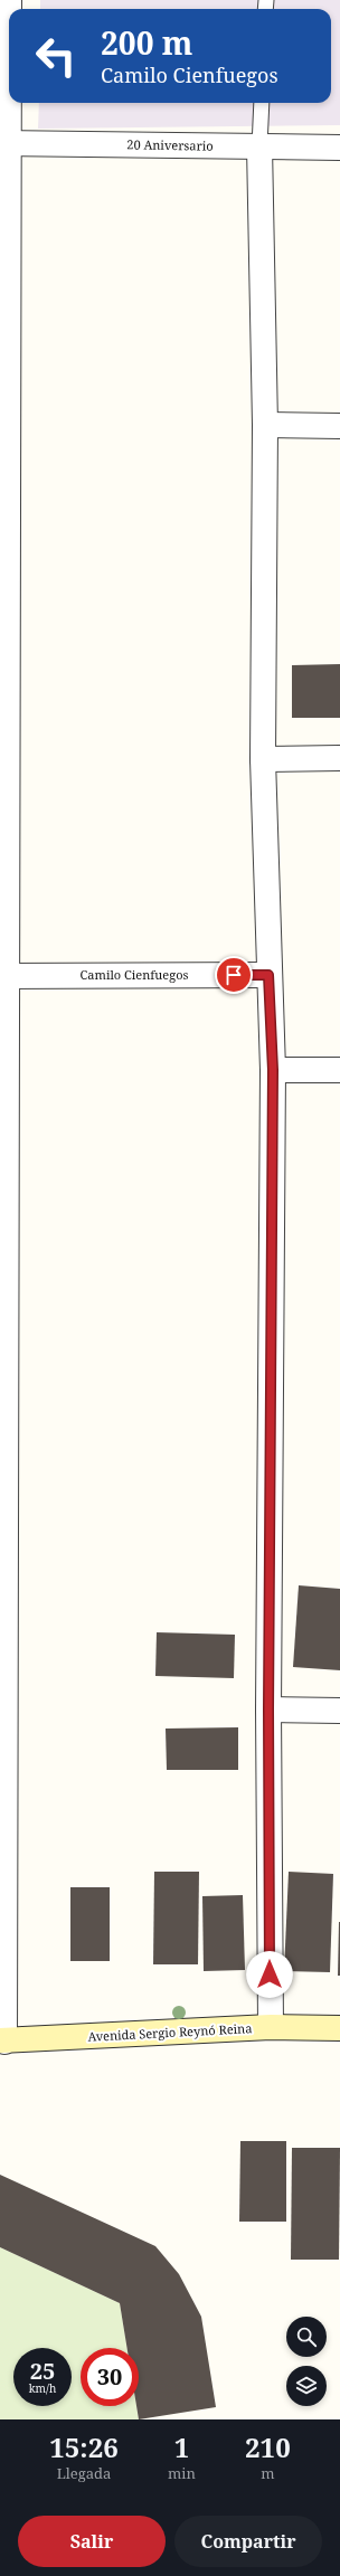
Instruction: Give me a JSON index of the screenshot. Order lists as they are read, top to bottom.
{
  "streets": {
    "main road": ["Avenida Sergio Reynó Reina"],
    "street": ["20 Aniversario", "Camilo Cienfuegos"]
  },
  "page": {
    "turn": ["200 m", "Camilo Cienfuegos"],
    "speed": "25 km/h",
    "limit": "30",
    "eta": [
      "15:26",
      "Llegada",
      "1",
      "min",
      "210",
      "m"
    ],
    "buttons": ["Salir", "Compartir"]
  }
}
